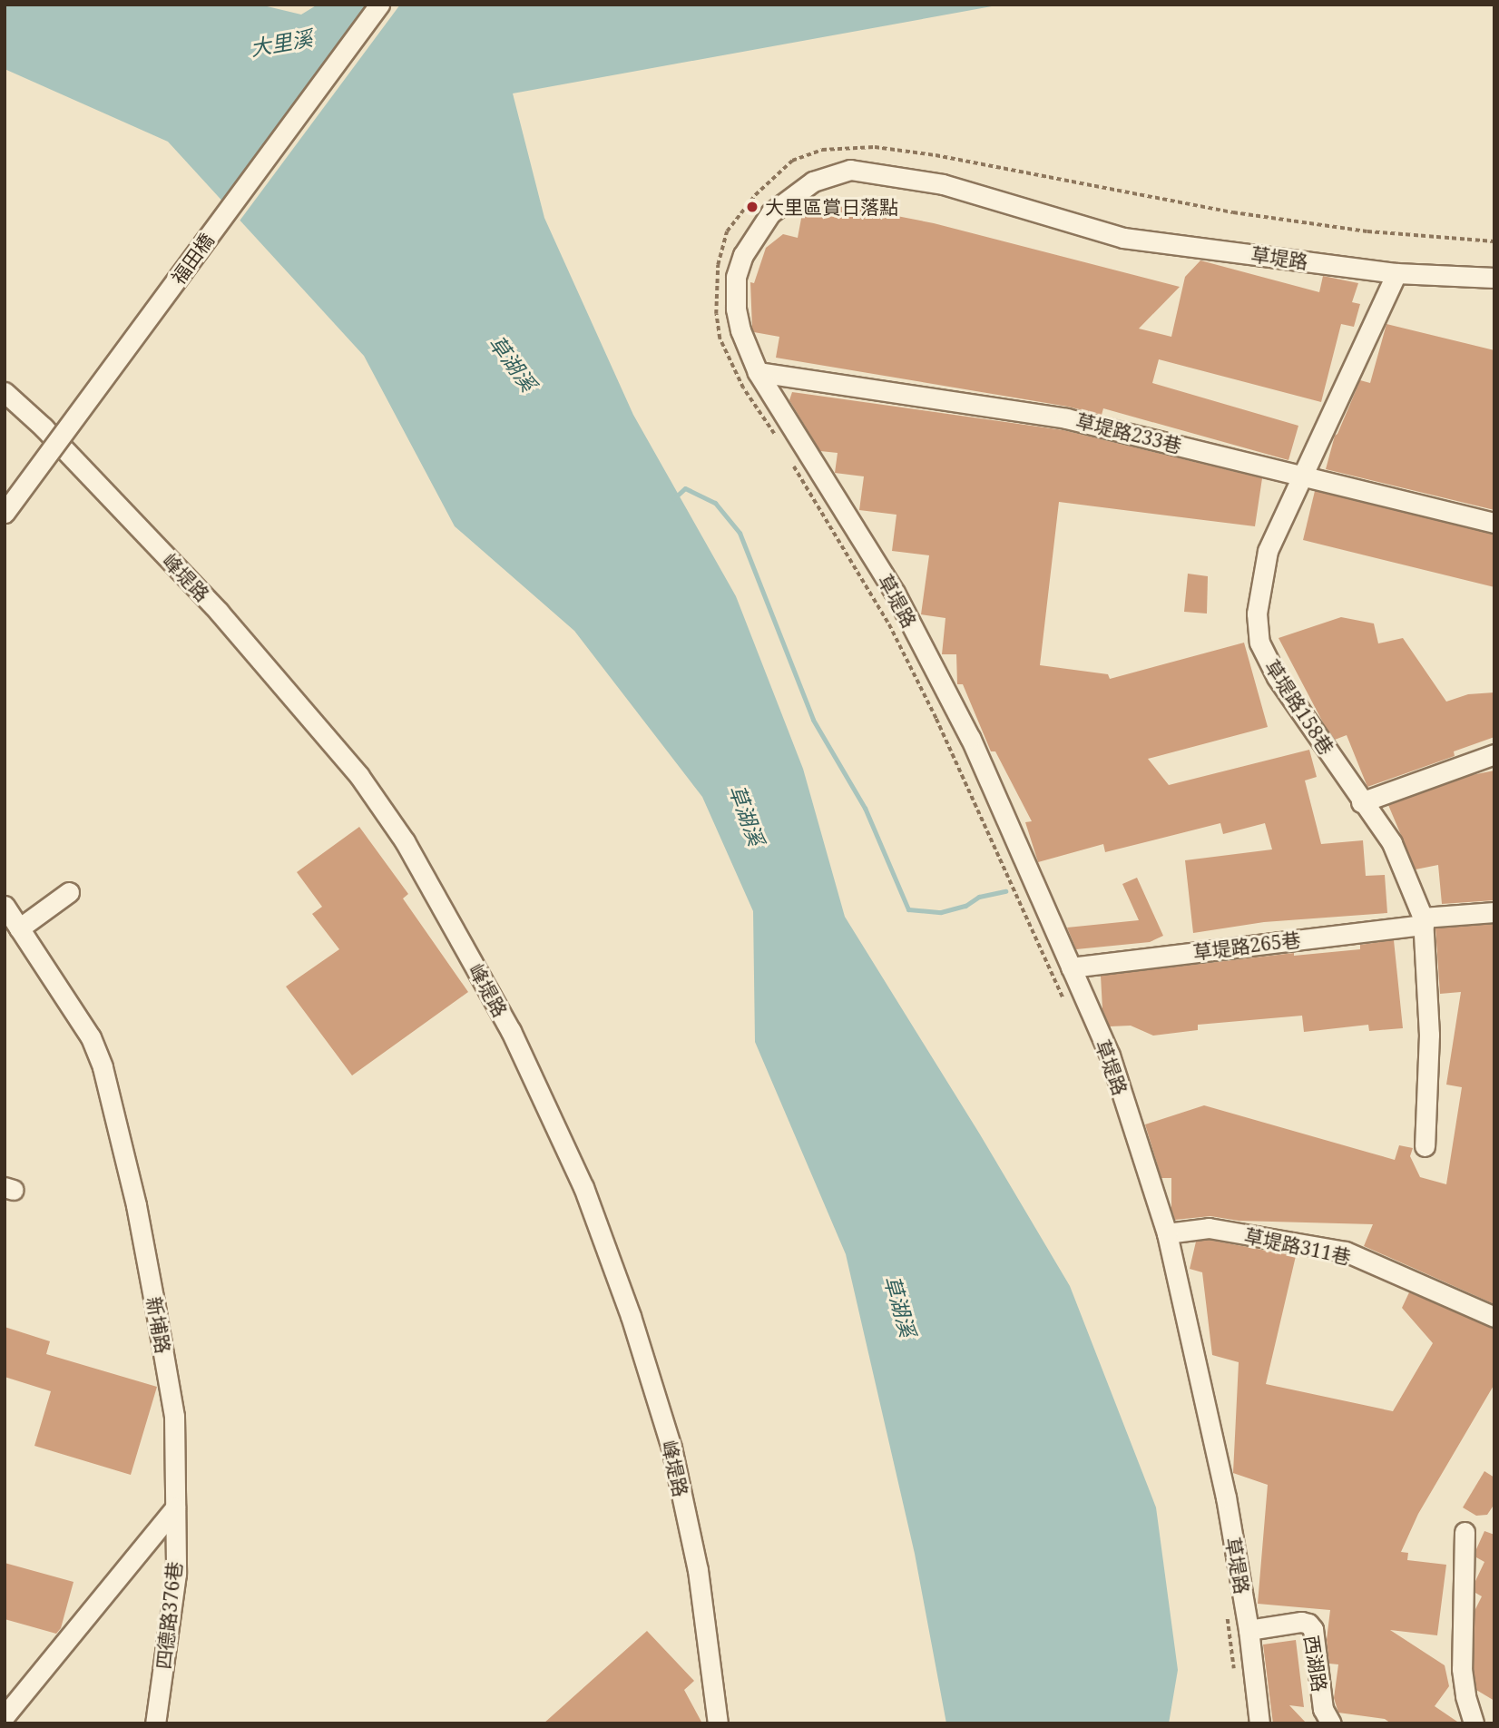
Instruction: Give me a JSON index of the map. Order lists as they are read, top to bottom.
{
  "streets": {
    "street": [
      "草堤路",
      "福田橋",
      "草堤路233巷",
      "峰堤路",
      "草堤路158巷",
      "草堤路265巷",
      "草堤路311巷",
      "新埔路",
      "四德路376巷",
      "西湖路"
    ]
  },
  "crossings": [
    ["草堤路", "草堤路233巷"],
    ["草堤路", "草堤路158巷"],
    ["草堤路", "草堤路265巷"],
    ["草堤路", "草堤路311巷"],
    ["草堤路", "西湖路"],
    ["草堤路233巷", "草堤路158巷"],
    ["草堤路158巷", "草堤路265巷"],
    ["新埔路", "四德路376巷"]
  ],
  "water": ["大里溪", "草湖溪"],
  "places": ["大里區賞日落點"]
}
